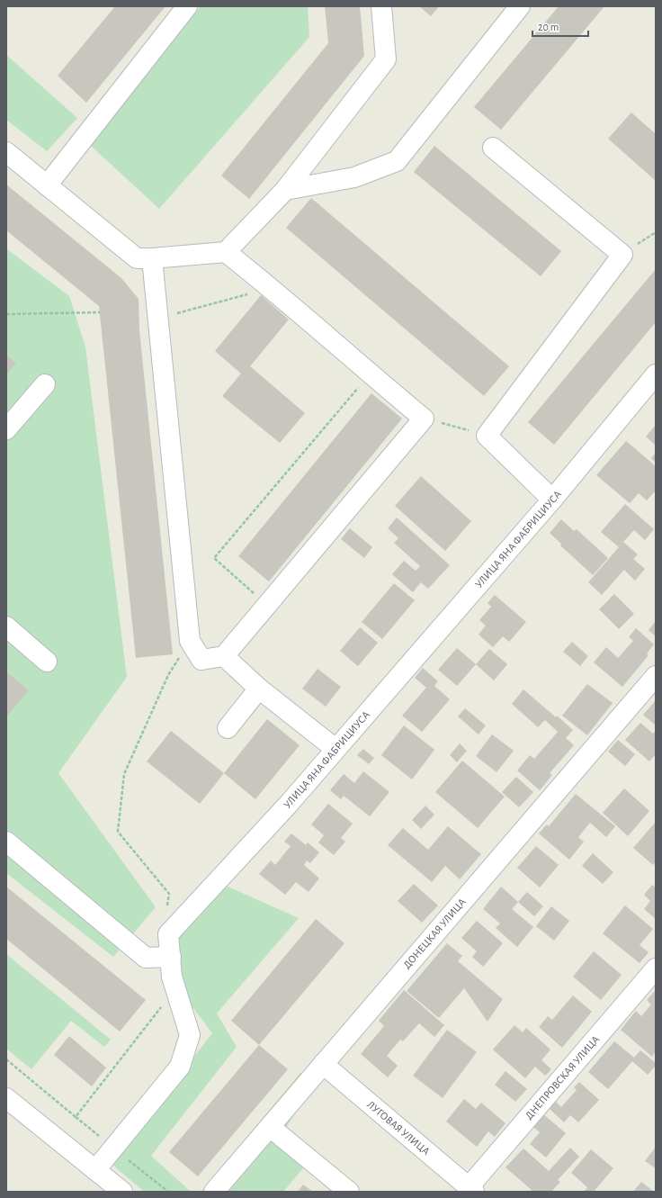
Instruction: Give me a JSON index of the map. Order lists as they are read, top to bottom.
{
  "streets": {
    "street": [
      "УЛИЦА ЯНА ФАБРИЦИУСА",
      "ДОНЕЦКАЯ УЛИЦА",
      "ДНЕПРОВСКАЯ УЛИЦА",
      "ЛУГОВАЯ УЛИЦА"
    ]
  },
  "crossings": [
    ["ДОНЕЦКАЯ УЛИЦА", "ЛУГОВАЯ УЛИЦА"],
    ["ДНЕПРОВСКАЯ УЛИЦА", "ЛУГОВАЯ УЛИЦА"]
  ],
  "scale_bar": "20 m"
}
